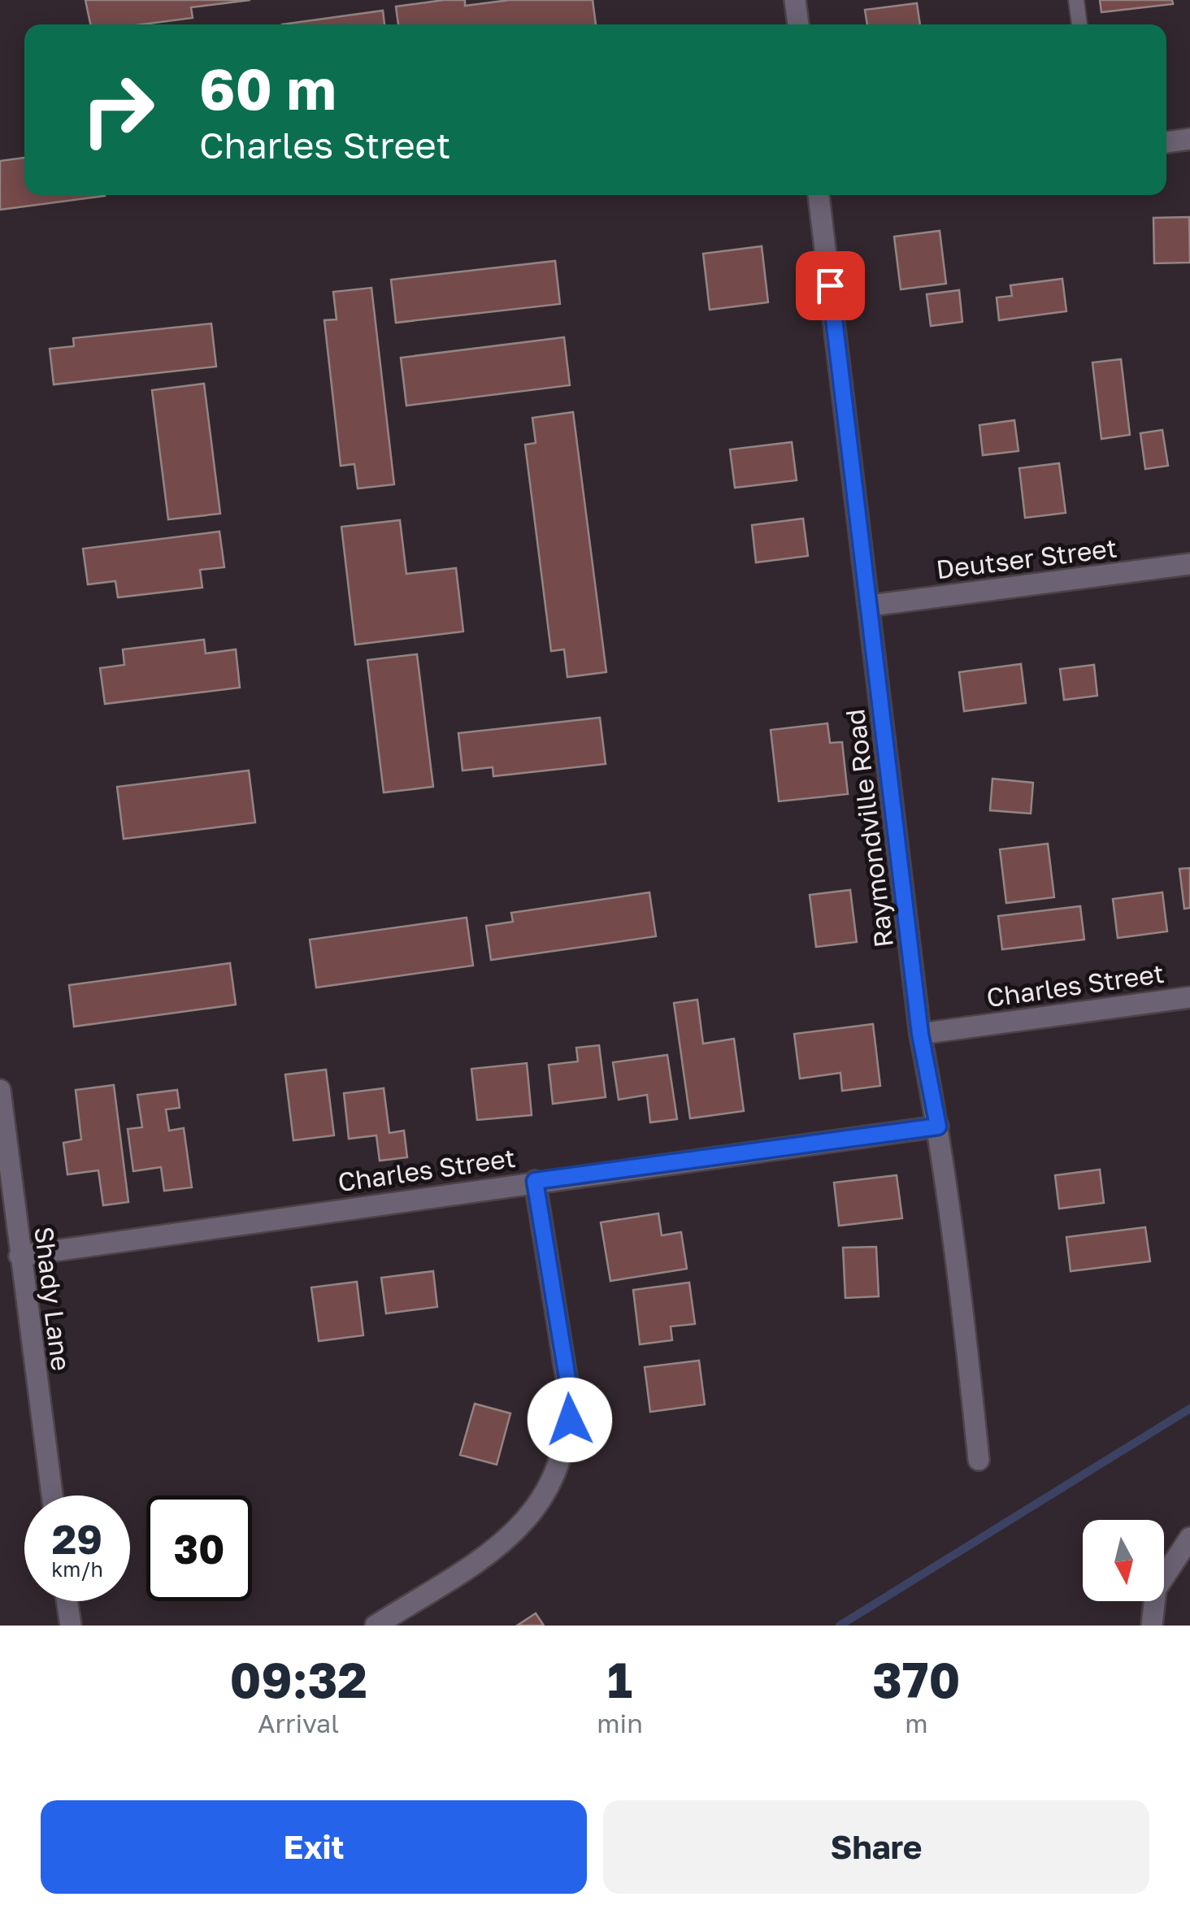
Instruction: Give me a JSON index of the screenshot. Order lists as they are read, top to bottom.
{
  "streets": {
    "street": [
      "Deutser Street",
      "Raymondville Road",
      "Charles Street",
      "Shady Lane"
    ]
  },
  "crossings": [
    ["Deutser Street", "Raymondville Road"],
    ["Raymondville Road", "Charles Street"],
    ["Charles Street", "Shady Lane"]
  ],
  "north": "bottom",
  "page": {
    "turn": ["60 m", "Charles Street"],
    "speed": "29 km/h",
    "limit": "30",
    "eta": [
      "09:32",
      "Arrival",
      "1",
      "min",
      "370",
      "m"
    ],
    "buttons": ["Exit", "Share"]
  }
}
